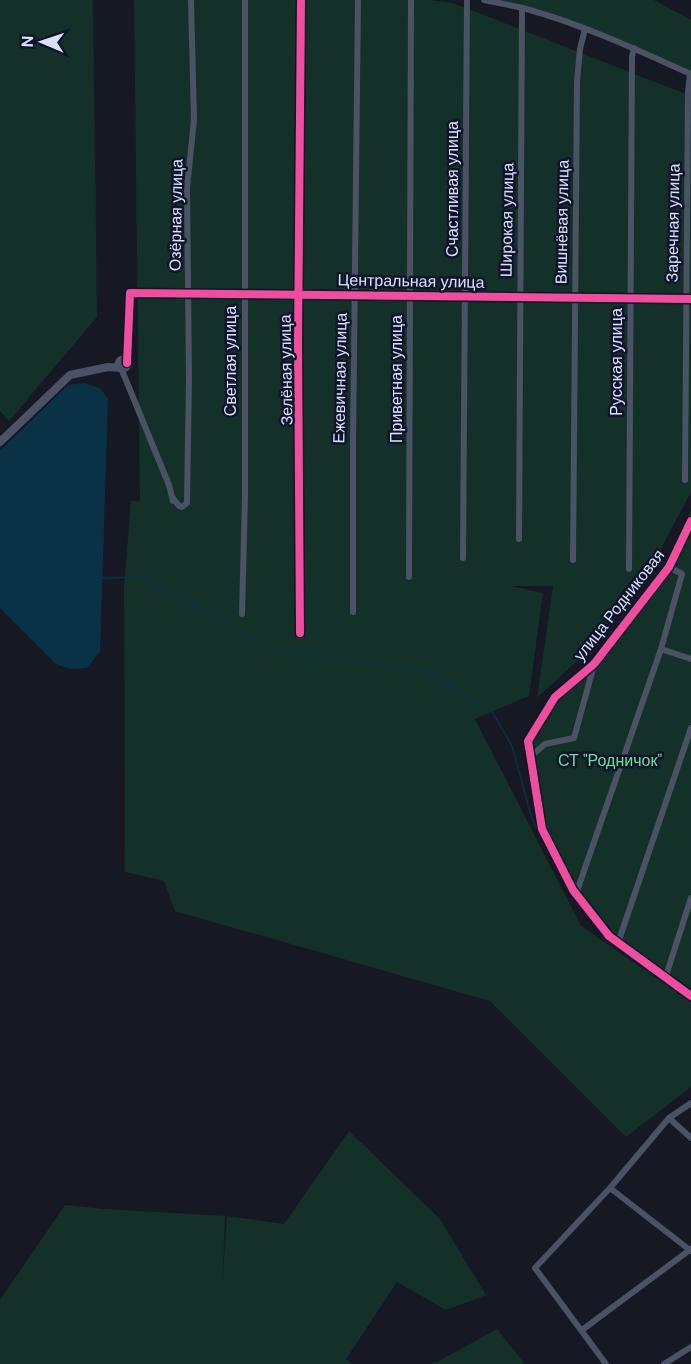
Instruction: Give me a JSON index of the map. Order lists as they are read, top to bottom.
{
  "streets": {
    "street": [
      "Счастливая улица",
      "Озёрная улица",
      "Широкая улица",
      "Вишнёвая улица",
      "Заречная улица",
      "Центральная улица",
      "Светлая улица",
      "Русская улица",
      "Зелёная улица",
      "Ежевичная улица",
      "Приветная улица",
      "улица Родниковая"
    ]
  },
  "crossings": [
    ["Счастливая улица", "Центральная улица"],
    ["Озёрная улица", "Центральная улица"],
    ["Широкая улица", "Центральная улица"],
    ["Вишнёвая улица", "Центральная улица"],
    ["Заречная улица", "Центральная улица"],
    ["Центральная улица", "Светлая улица"],
    ["Центральная улица", "Русская улица"],
    ["Центральная улица", "Зелёная улица"],
    ["Центральная улица", "Ежевичная улица"],
    ["Центральная улица", "Приветная улица"]
  ],
  "parks": ["СТ \"Родничок\""],
  "north": "left"
}
